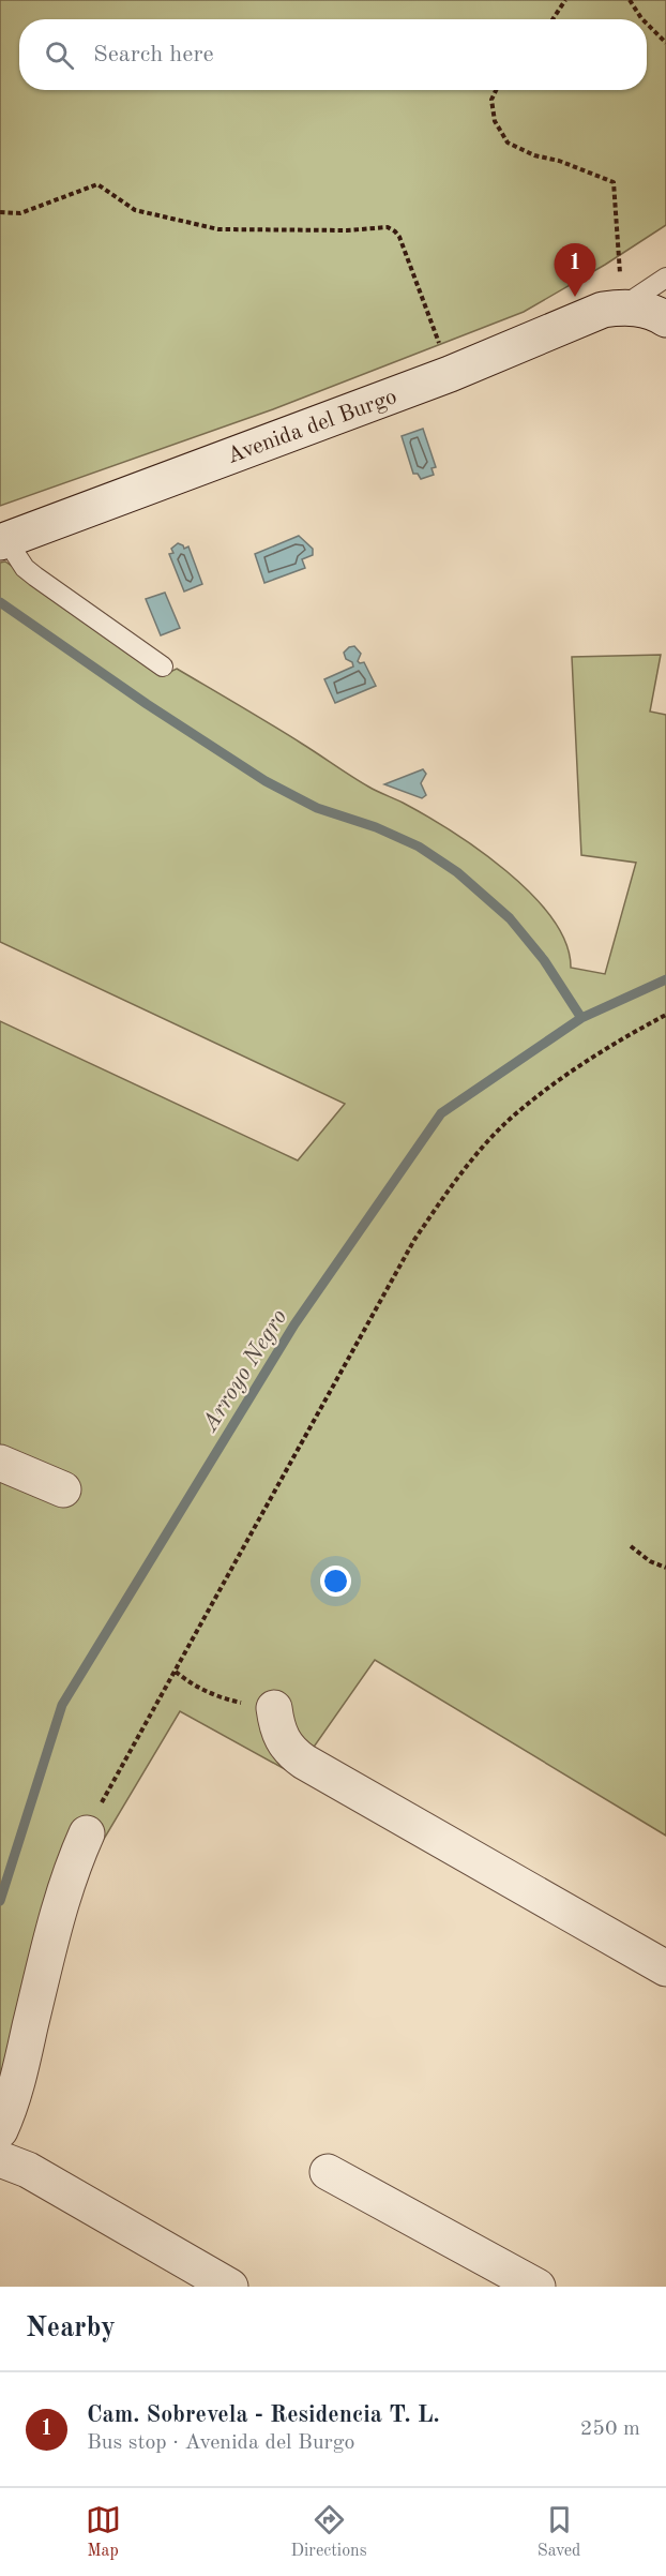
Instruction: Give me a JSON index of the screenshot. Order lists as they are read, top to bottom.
{
  "streets": {
    "street": ["Avenida del Burgo"]
  },
  "water": ["Arroyo Negro"],
  "page": {
    "search": "Search here",
    "pins": "1",
    "heading": "Nearby",
    "list": [
      {
        "mark": "1",
        "name": "Cam. Sobrevela - Residencia T. L.",
        "note": "Bus stop · Avenida del Burgo",
        "value": "250 m"
      }
    ],
    "nav": ["Map", "Directions", "Saved"]
  }
}
